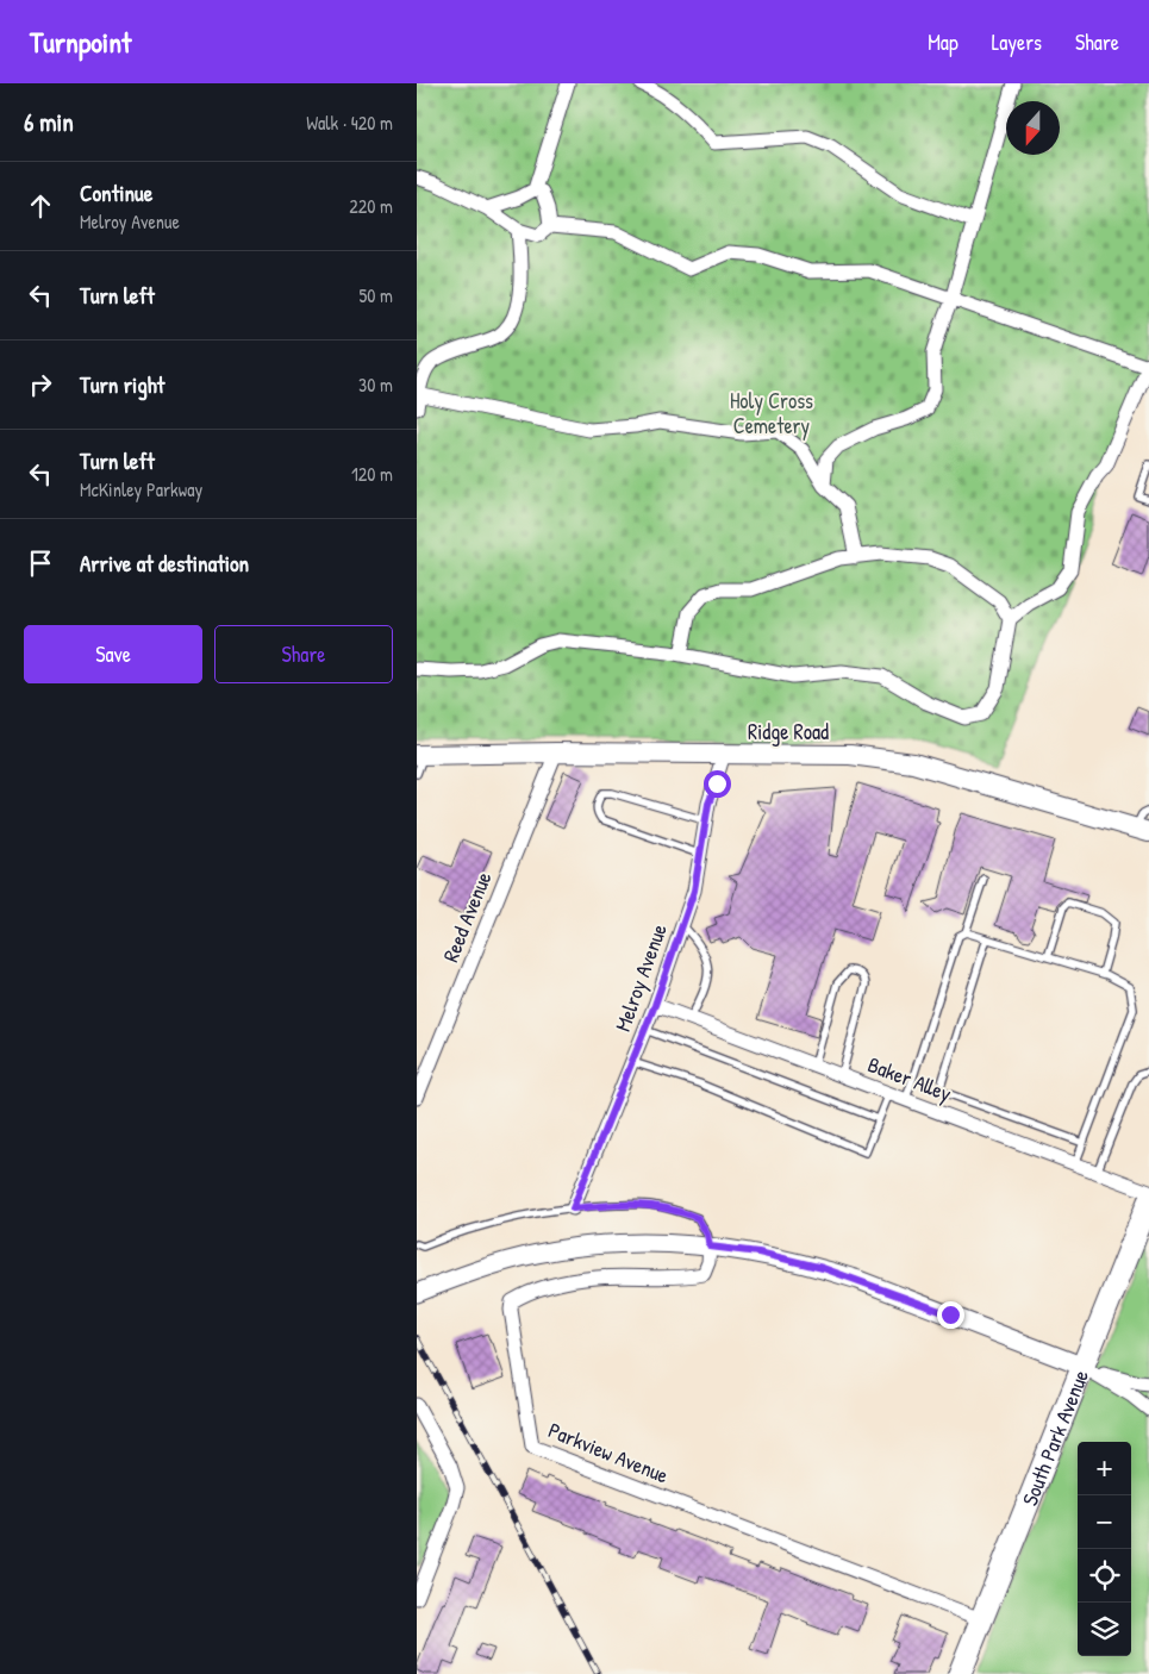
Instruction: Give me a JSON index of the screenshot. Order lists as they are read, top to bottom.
{
  "streets": {
    "main road": ["Ridge Road", "South Park Avenue"],
    "street": [
      "Reed Avenue",
      "Melroy Avenue",
      "Baker Alley",
      "Parkview Avenue"
    ]
  },
  "crossings": [
    ["Ridge Road", "Reed Avenue"],
    ["Ridge Road", "Melroy Avenue"],
    ["Melroy Avenue", "Baker Alley"],
    ["South Park Avenue", "Parkview Avenue"]
  ],
  "parks": ["Holy Cross Cemetery"],
  "north": "bottom",
  "page": {
    "header": "Turnpoint",
    "nav": ["Map", "Layers", "Share"],
    "heading": ["6 min", "Walk · 420 m"],
    "list": [
      ["Continue", "Melroy Avenue", "220 m"],
      ["Turn left", "50 m"],
      ["Turn right", "30 m"],
      ["Turn left", "McKinley Parkway", "120 m"],
      "Arrive at destination"
    ],
    "buttons": ["Save", "Share"],
    "map_buttons": ["+", "−"]
  }
}
